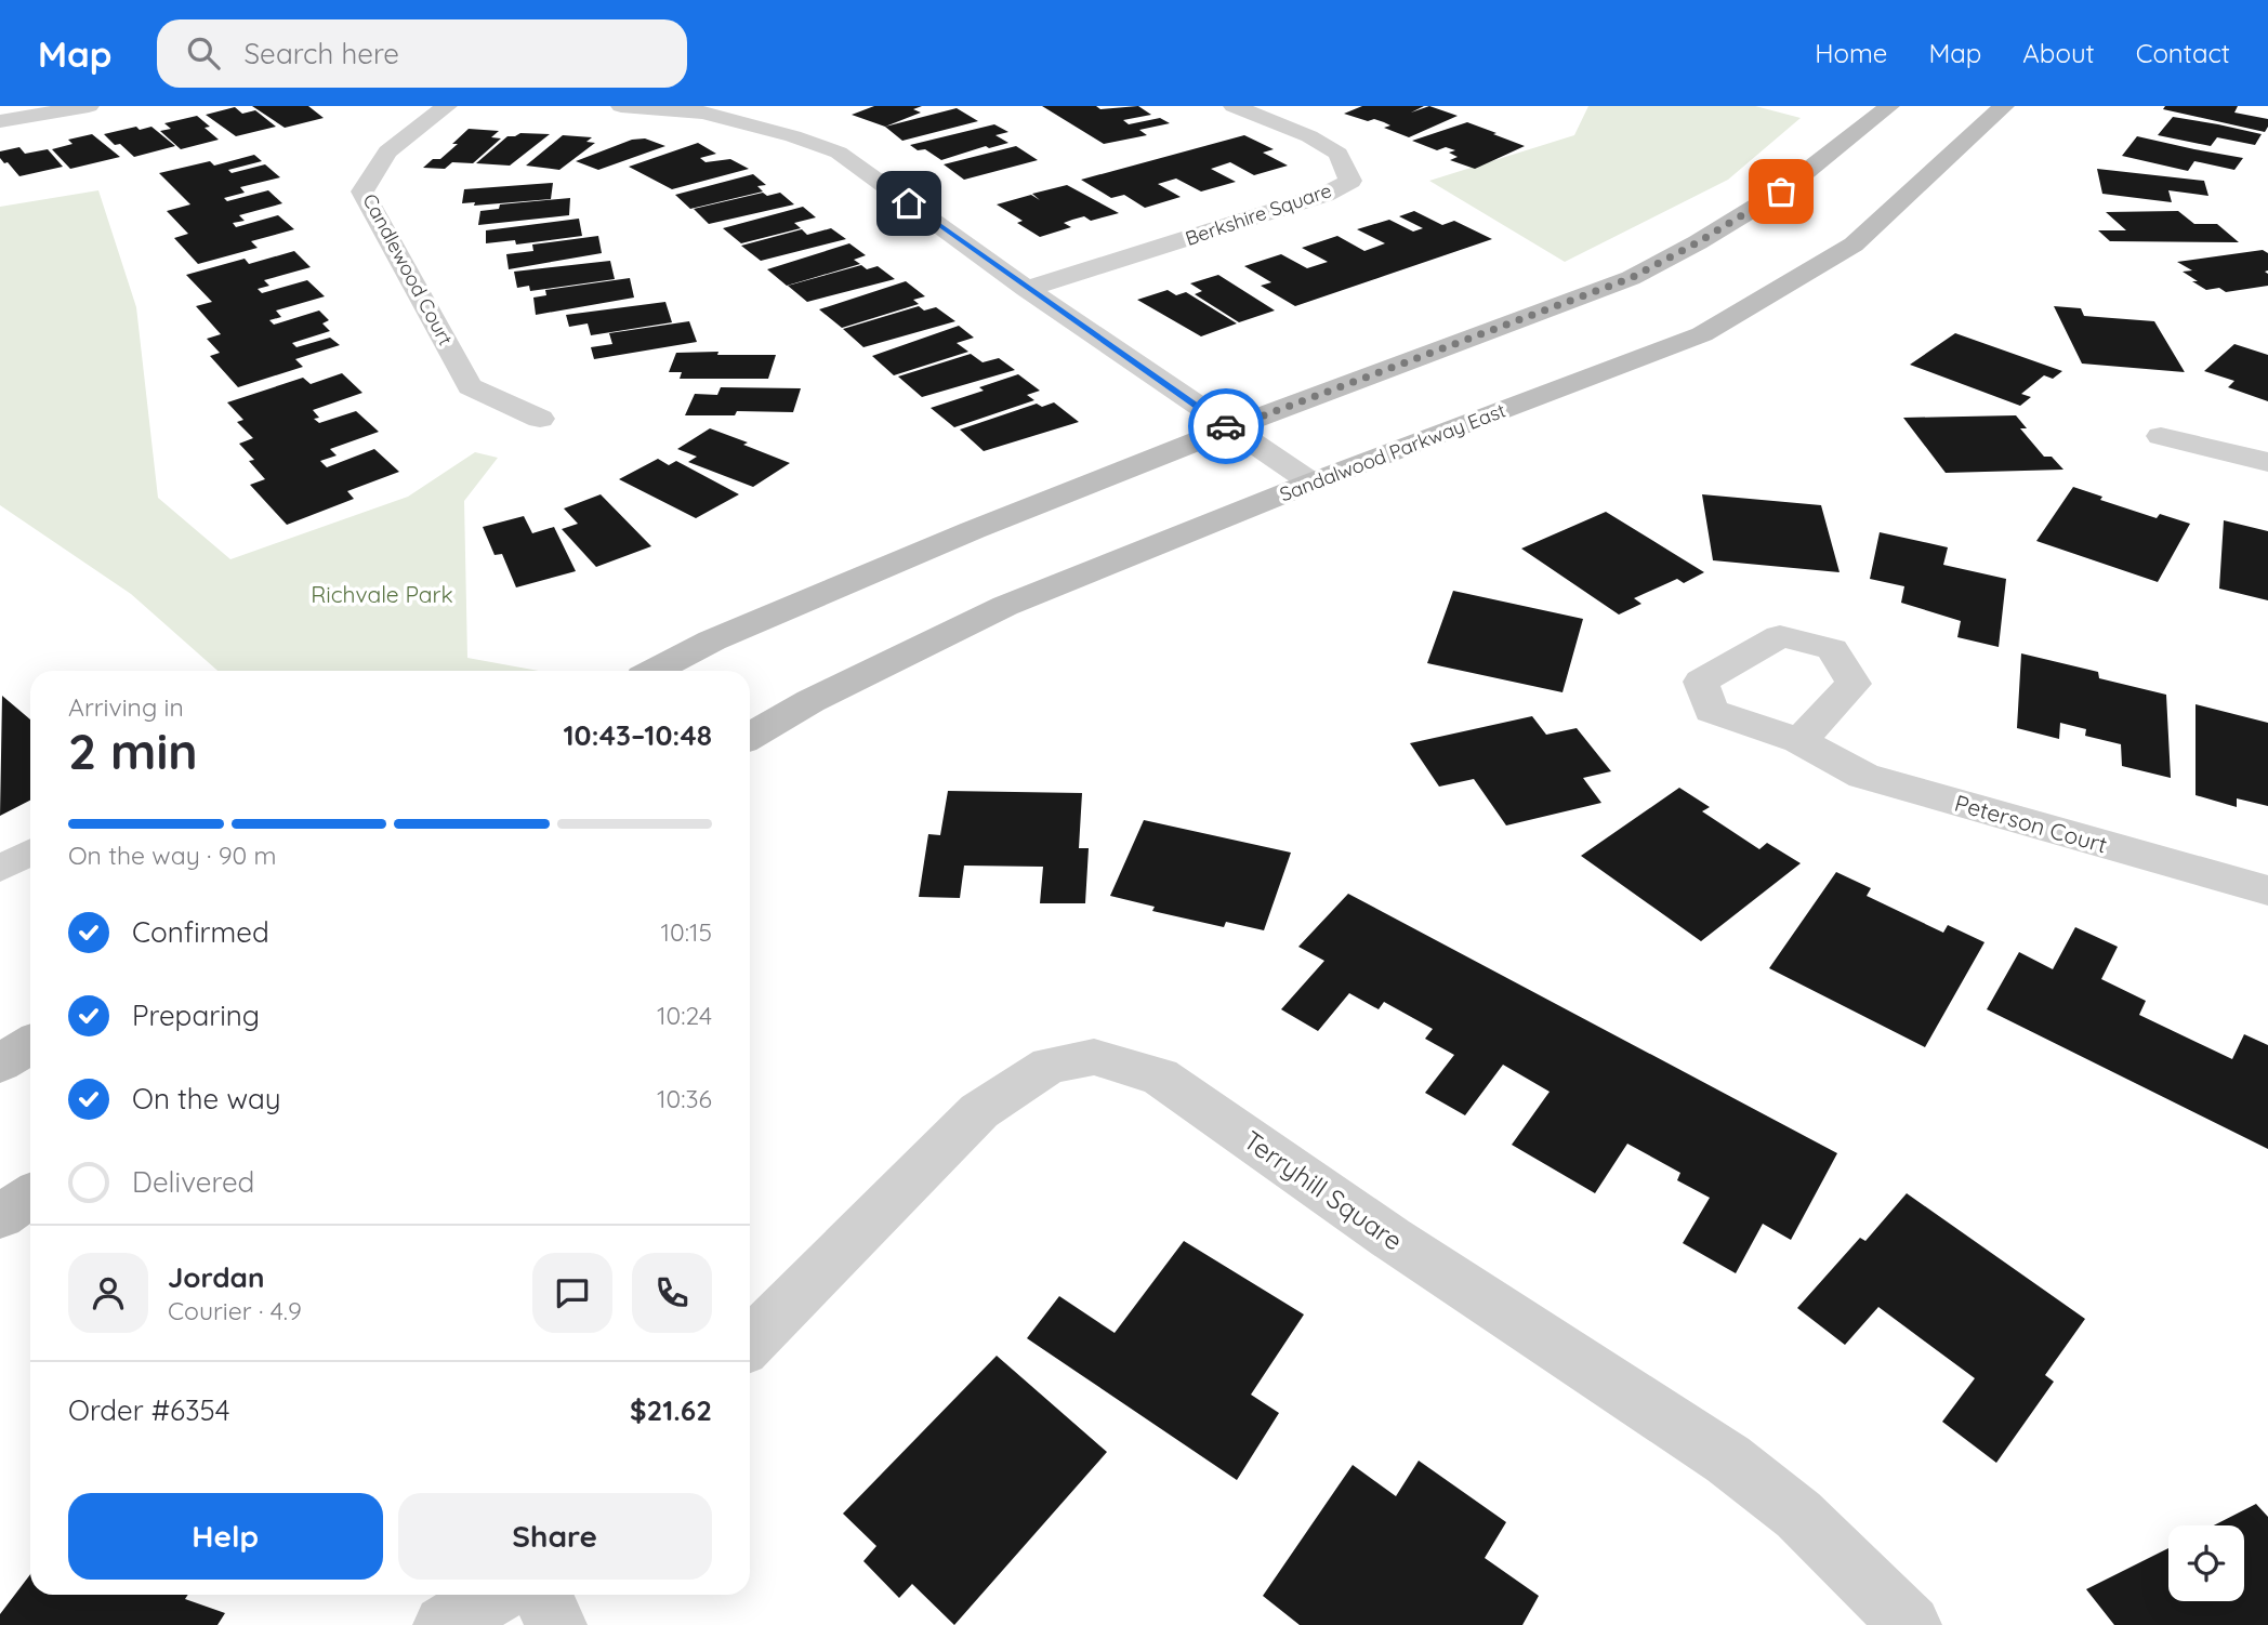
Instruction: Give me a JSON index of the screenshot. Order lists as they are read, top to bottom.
{
  "streets": {
    "main road": ["Sandalwood Parkway East"],
    "street": [
      "Berkshire Square",
      "Candlewood Court",
      "Peterson Court",
      "Terryhill Square"
    ]
  },
  "parks": ["Richvale Park"],
  "page": {
    "header": "Map",
    "search": "Search here",
    "nav": [
      "Home",
      "Map",
      "About",
      "Contact"
    ],
    "heading": ["2 min", "Arriving in", "10:43–10:48"],
    "panel": [
      "Jordan",
      "Courier · 4.9",
      "Order #6354",
      "$21.62"
    ],
    "bar": "On the way · 90 m",
    "list": [
      ["Confirmed", "10:15"],
      ["Preparing", "10:24"],
      ["On the way", "10:36"],
      "Delivered"
    ],
    "buttons": ["Help", "Share"]
  }
}
